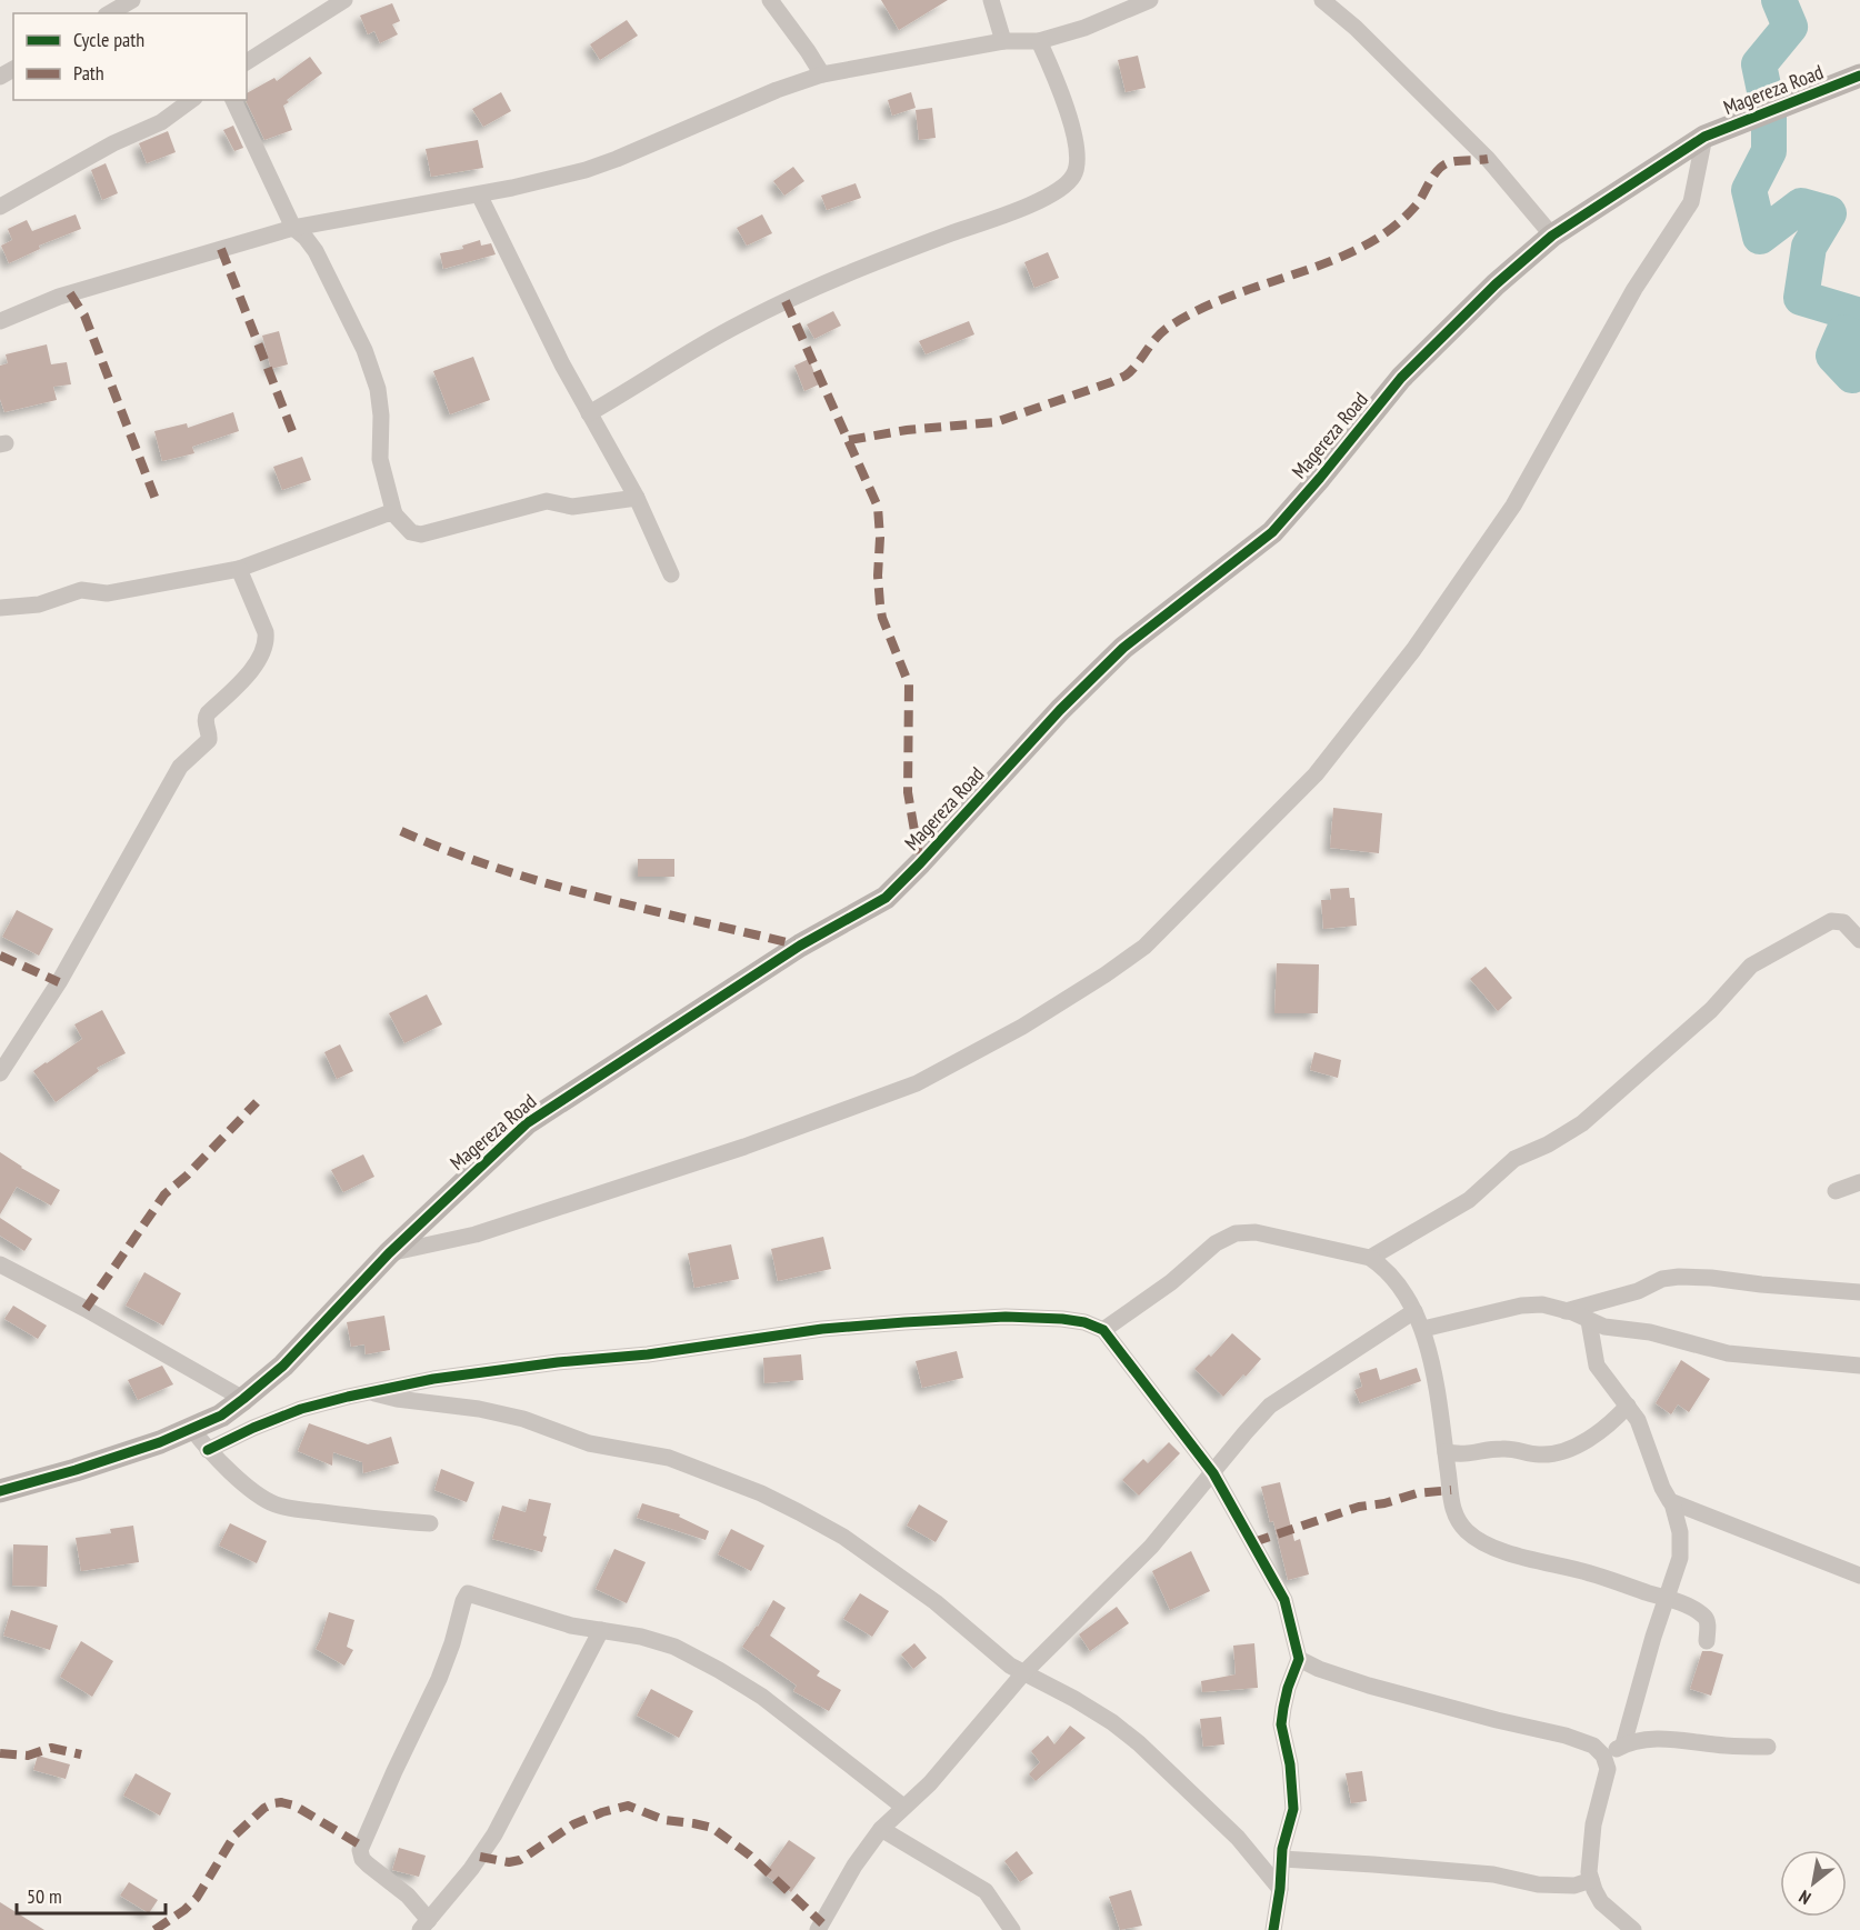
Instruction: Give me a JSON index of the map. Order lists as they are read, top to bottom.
{
  "streets": {
    "street": ["Magereza Road"]
  },
  "legend": ["Cycle path", "Path"],
  "scale_bar": "50 m",
  "north": "bottom left"
}
